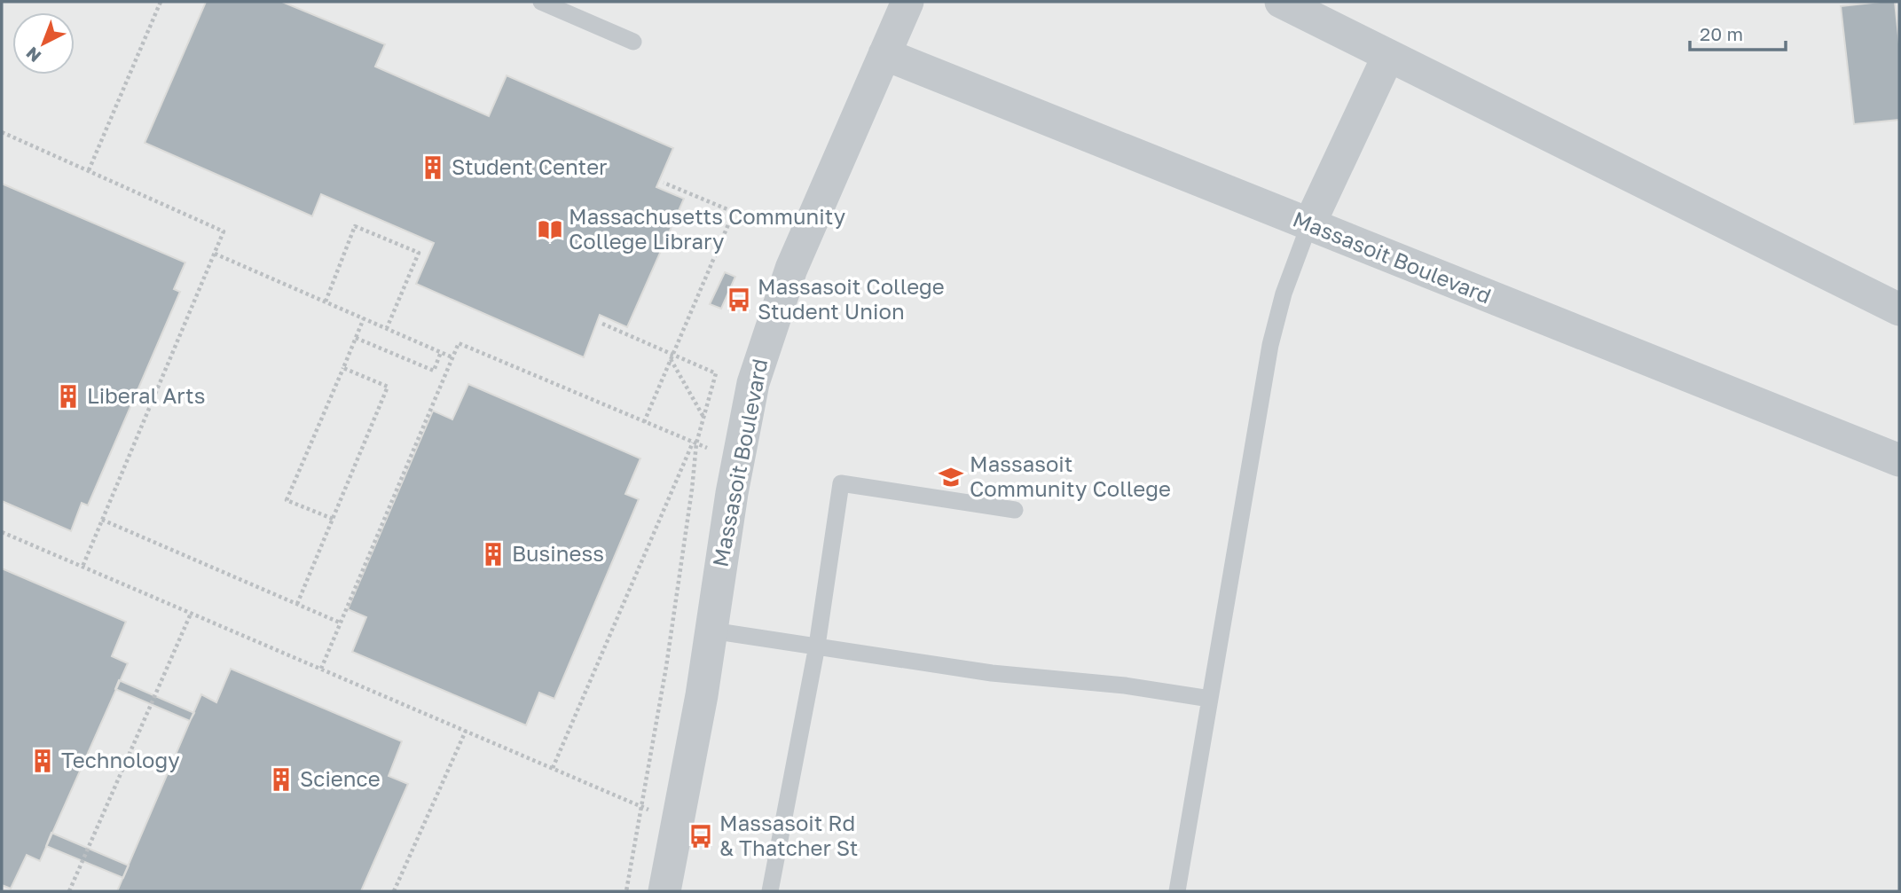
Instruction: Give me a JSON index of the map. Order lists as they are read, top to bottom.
{
  "streets": {
    "street": ["Massasoit Boulevard"]
  },
  "places": {
    "building": [
      "Student Center",
      "Liberal Arts",
      "Business",
      "Technology",
      "Science"
    ],
    "library": ["Massachusetts Community College Library"],
    "bus stop": ["Massasoit College Student Union", "Massasoit Rd & Thatcher St"],
    "school or university": ["Massasoit Community College"]
  },
  "scale_bar": "20 m",
  "north": "bottom left"
}
